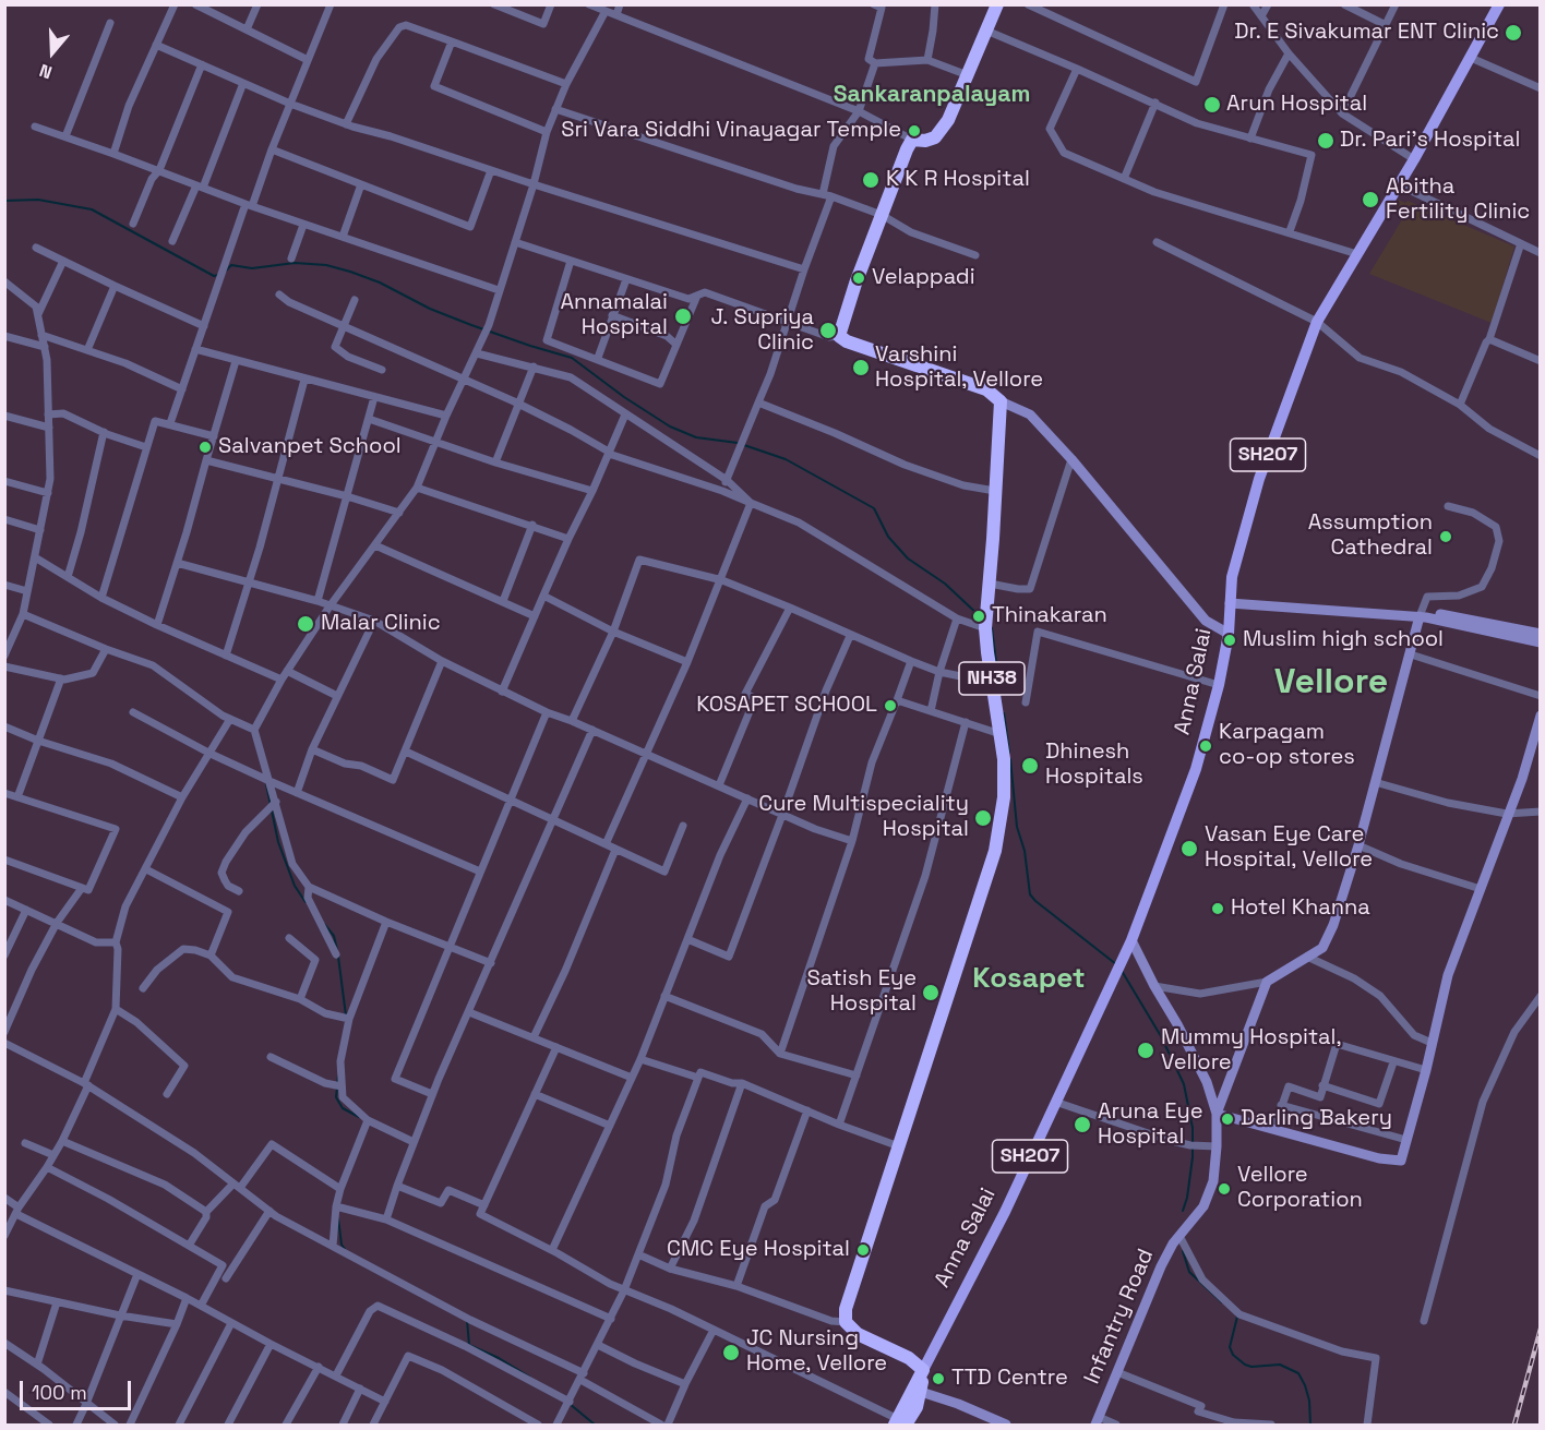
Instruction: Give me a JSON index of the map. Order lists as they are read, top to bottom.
{
  "streets": {
    "highway": ["NH38", "Anna Salai"],
    "main road": ["SH207"],
    "street": ["Infantry Road"]
  },
  "crossings": [
    ["Anna Salai", "Infantry Road"]
  ],
  "districts": ["Sankaranpalayam", "Vellore", "Kosapet"],
  "places": [
    "Dr. E Sivakumar ENT Clinic",
    "Arun Hospital",
    "Sri Vara Siddhi Vinayagar Temple",
    "Dr. Pari's Hospital",
    "K K R Hospital",
    "Abitha Fertility Clinic",
    "Velappadi",
    "Annamalai Hospital",
    "J. Supriya Clinic",
    "Varshini Hospital, Vellore",
    "Salvanpet School",
    "Assumption Cathedral",
    "Thinakaran",
    "Malar Clinic",
    "Muslim high school",
    "KOSAPET SCHOOL",
    "Karpagam co-op stores",
    "Dhinesh Hospitals",
    "Cure Multispeciality Hospital",
    "Vasan Eye Care Hospital, Vellore",
    "Hotel Khanna",
    "Satish Eye Hospital",
    "Mummy Hospital, Vellore",
    "Darling Bakery",
    "Aruna Eye Hospital",
    "Vellore Corporation",
    "CMC Eye Hospital",
    "JC Nursing Home, Vellore",
    "TTD Centre"
  ],
  "scale_bar": "100 m",
  "north": "bottom"
}
